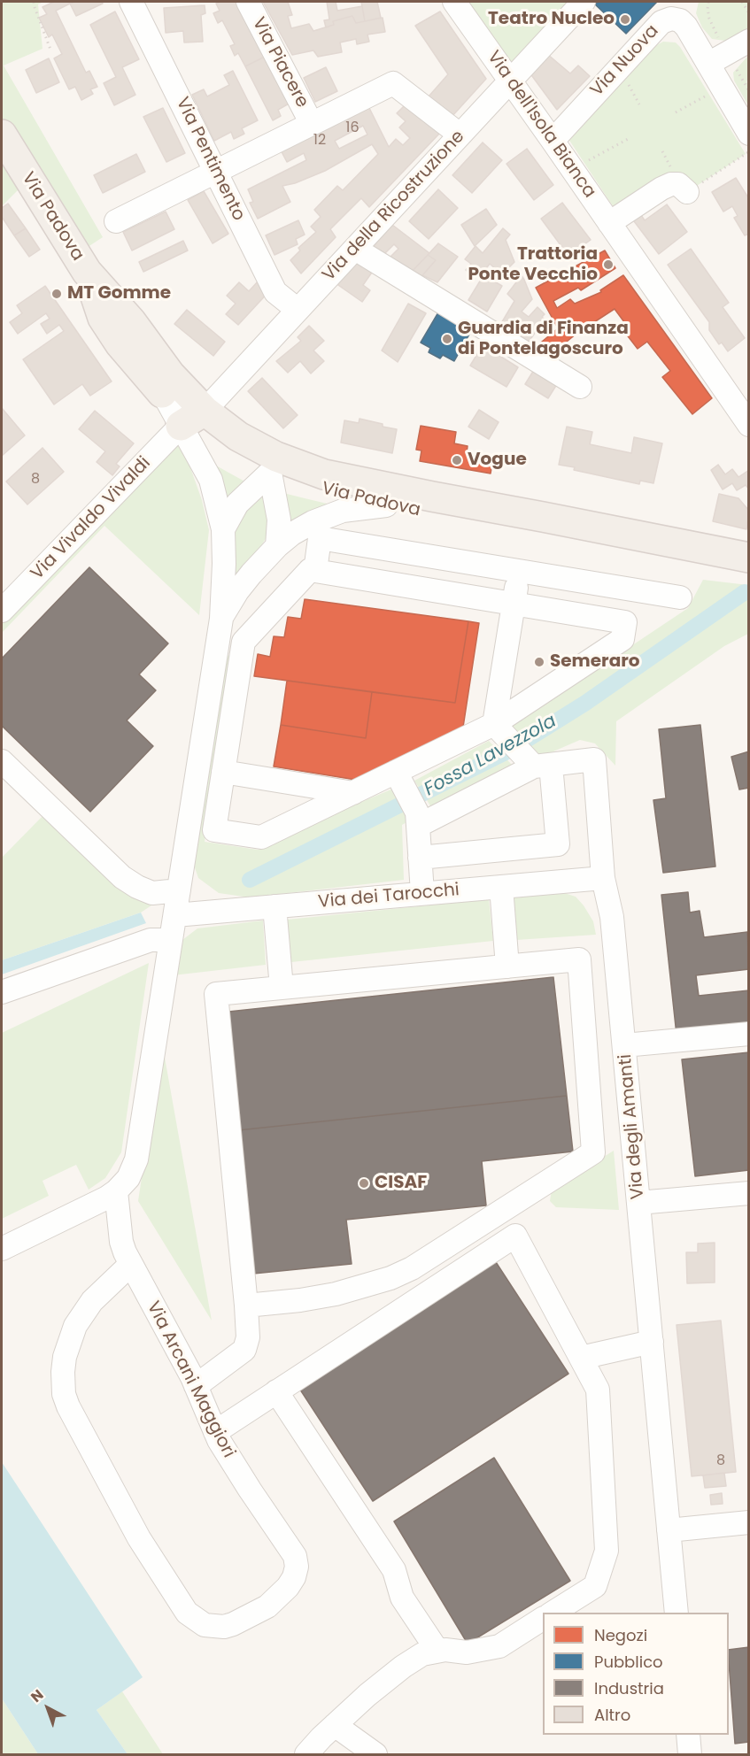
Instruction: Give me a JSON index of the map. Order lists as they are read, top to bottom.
{
  "streets": {
    "main road": ["Via Padova"],
    "street": [
      "Via Nuova",
      "Via Piacere",
      "Via dell'Isola Bianca",
      "Via Pentimento",
      "Via della Ricostruzione",
      "Via Vivaldo Vivaldi",
      "Via dei Tarocchi",
      "Via degli Amanti",
      "Via Arcani Maggiori"
    ]
  },
  "crossings": [
    ["Via Nuova", "Via dell'Isola Bianca"],
    ["Via Piacere", "Via Pentimento"],
    ["Via Piacere", "Via della Ricostruzione"],
    ["Via dell'Isola Bianca", "Via della Ricostruzione"],
    ["Via Pentimento", "Via della Ricostruzione"],
    ["Via della Ricostruzione", "Via Padova"],
    ["Via della Ricostruzione", "Via Vivaldo Vivaldi"],
    ["Via Padova", "Via Vivaldo Vivaldi"],
    ["Via dei Tarocchi", "Via degli Amanti"]
  ],
  "water": ["Fossa Lavezzola"],
  "places": [
    "Teatro Nucleo",
    "Trattoria Ponte Vecchio",
    "MT Gomme",
    "Guardia di Finanza di Pontelagoscuro",
    "Vogue",
    "Semeraro",
    "CISAF"
  ],
  "house_numbers": [
    "16",
    "12",
    "8",
    "8"
  ],
  "legend": [
    "Negozi",
    "Pubblico",
    "Industria",
    "Altro"
  ],
  "north": "top left"
}
